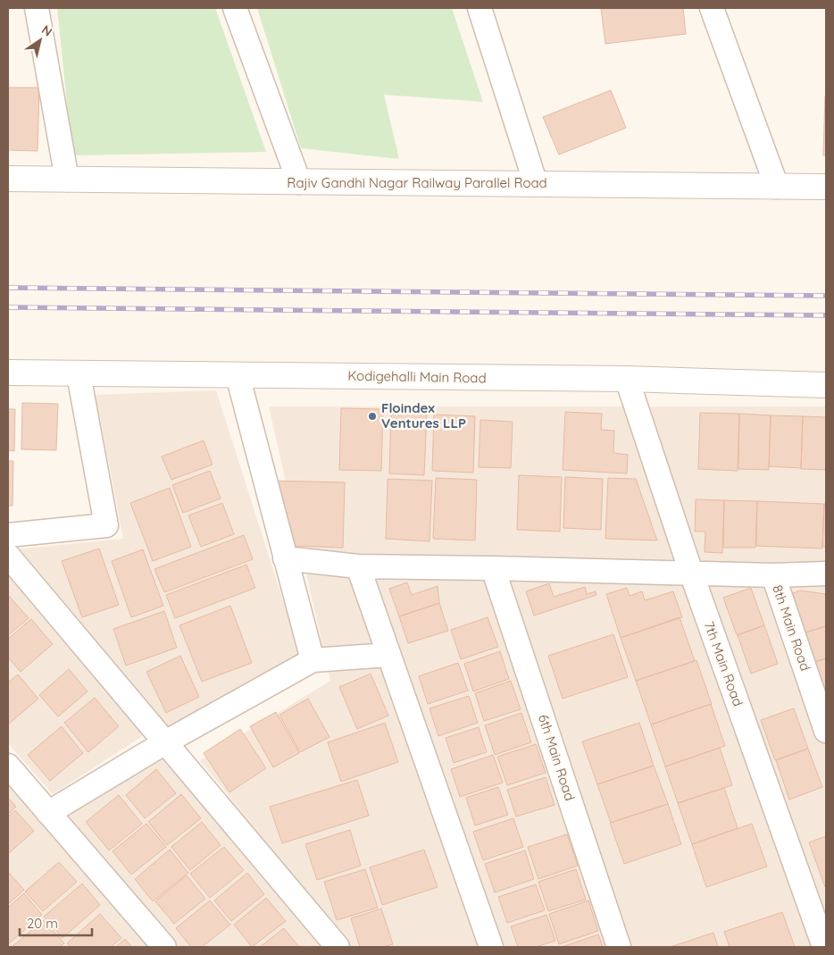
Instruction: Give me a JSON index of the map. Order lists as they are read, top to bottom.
{
  "streets": {
    "street": [
      "Rajiv Gandhi Nagar Railway Parallel Road",
      "Kodigehalli Main Road",
      "8th Main Road",
      "7th Main Road",
      "6th Main Road"
    ]
  },
  "crossings": [
    ["Kodigehalli Main Road", "7th Main Road"]
  ],
  "places": ["Floindex Ventures LLP"],
  "scale_bar": "20 m",
  "north": "top right"
}
